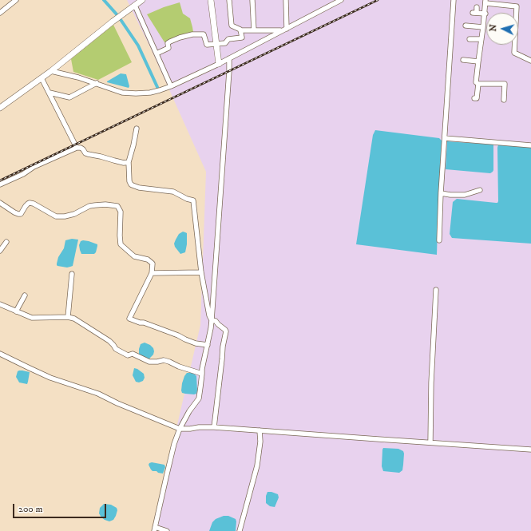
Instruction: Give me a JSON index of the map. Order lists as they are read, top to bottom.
{
  "scale_bar": "200 m",
  "north": "left"
}
